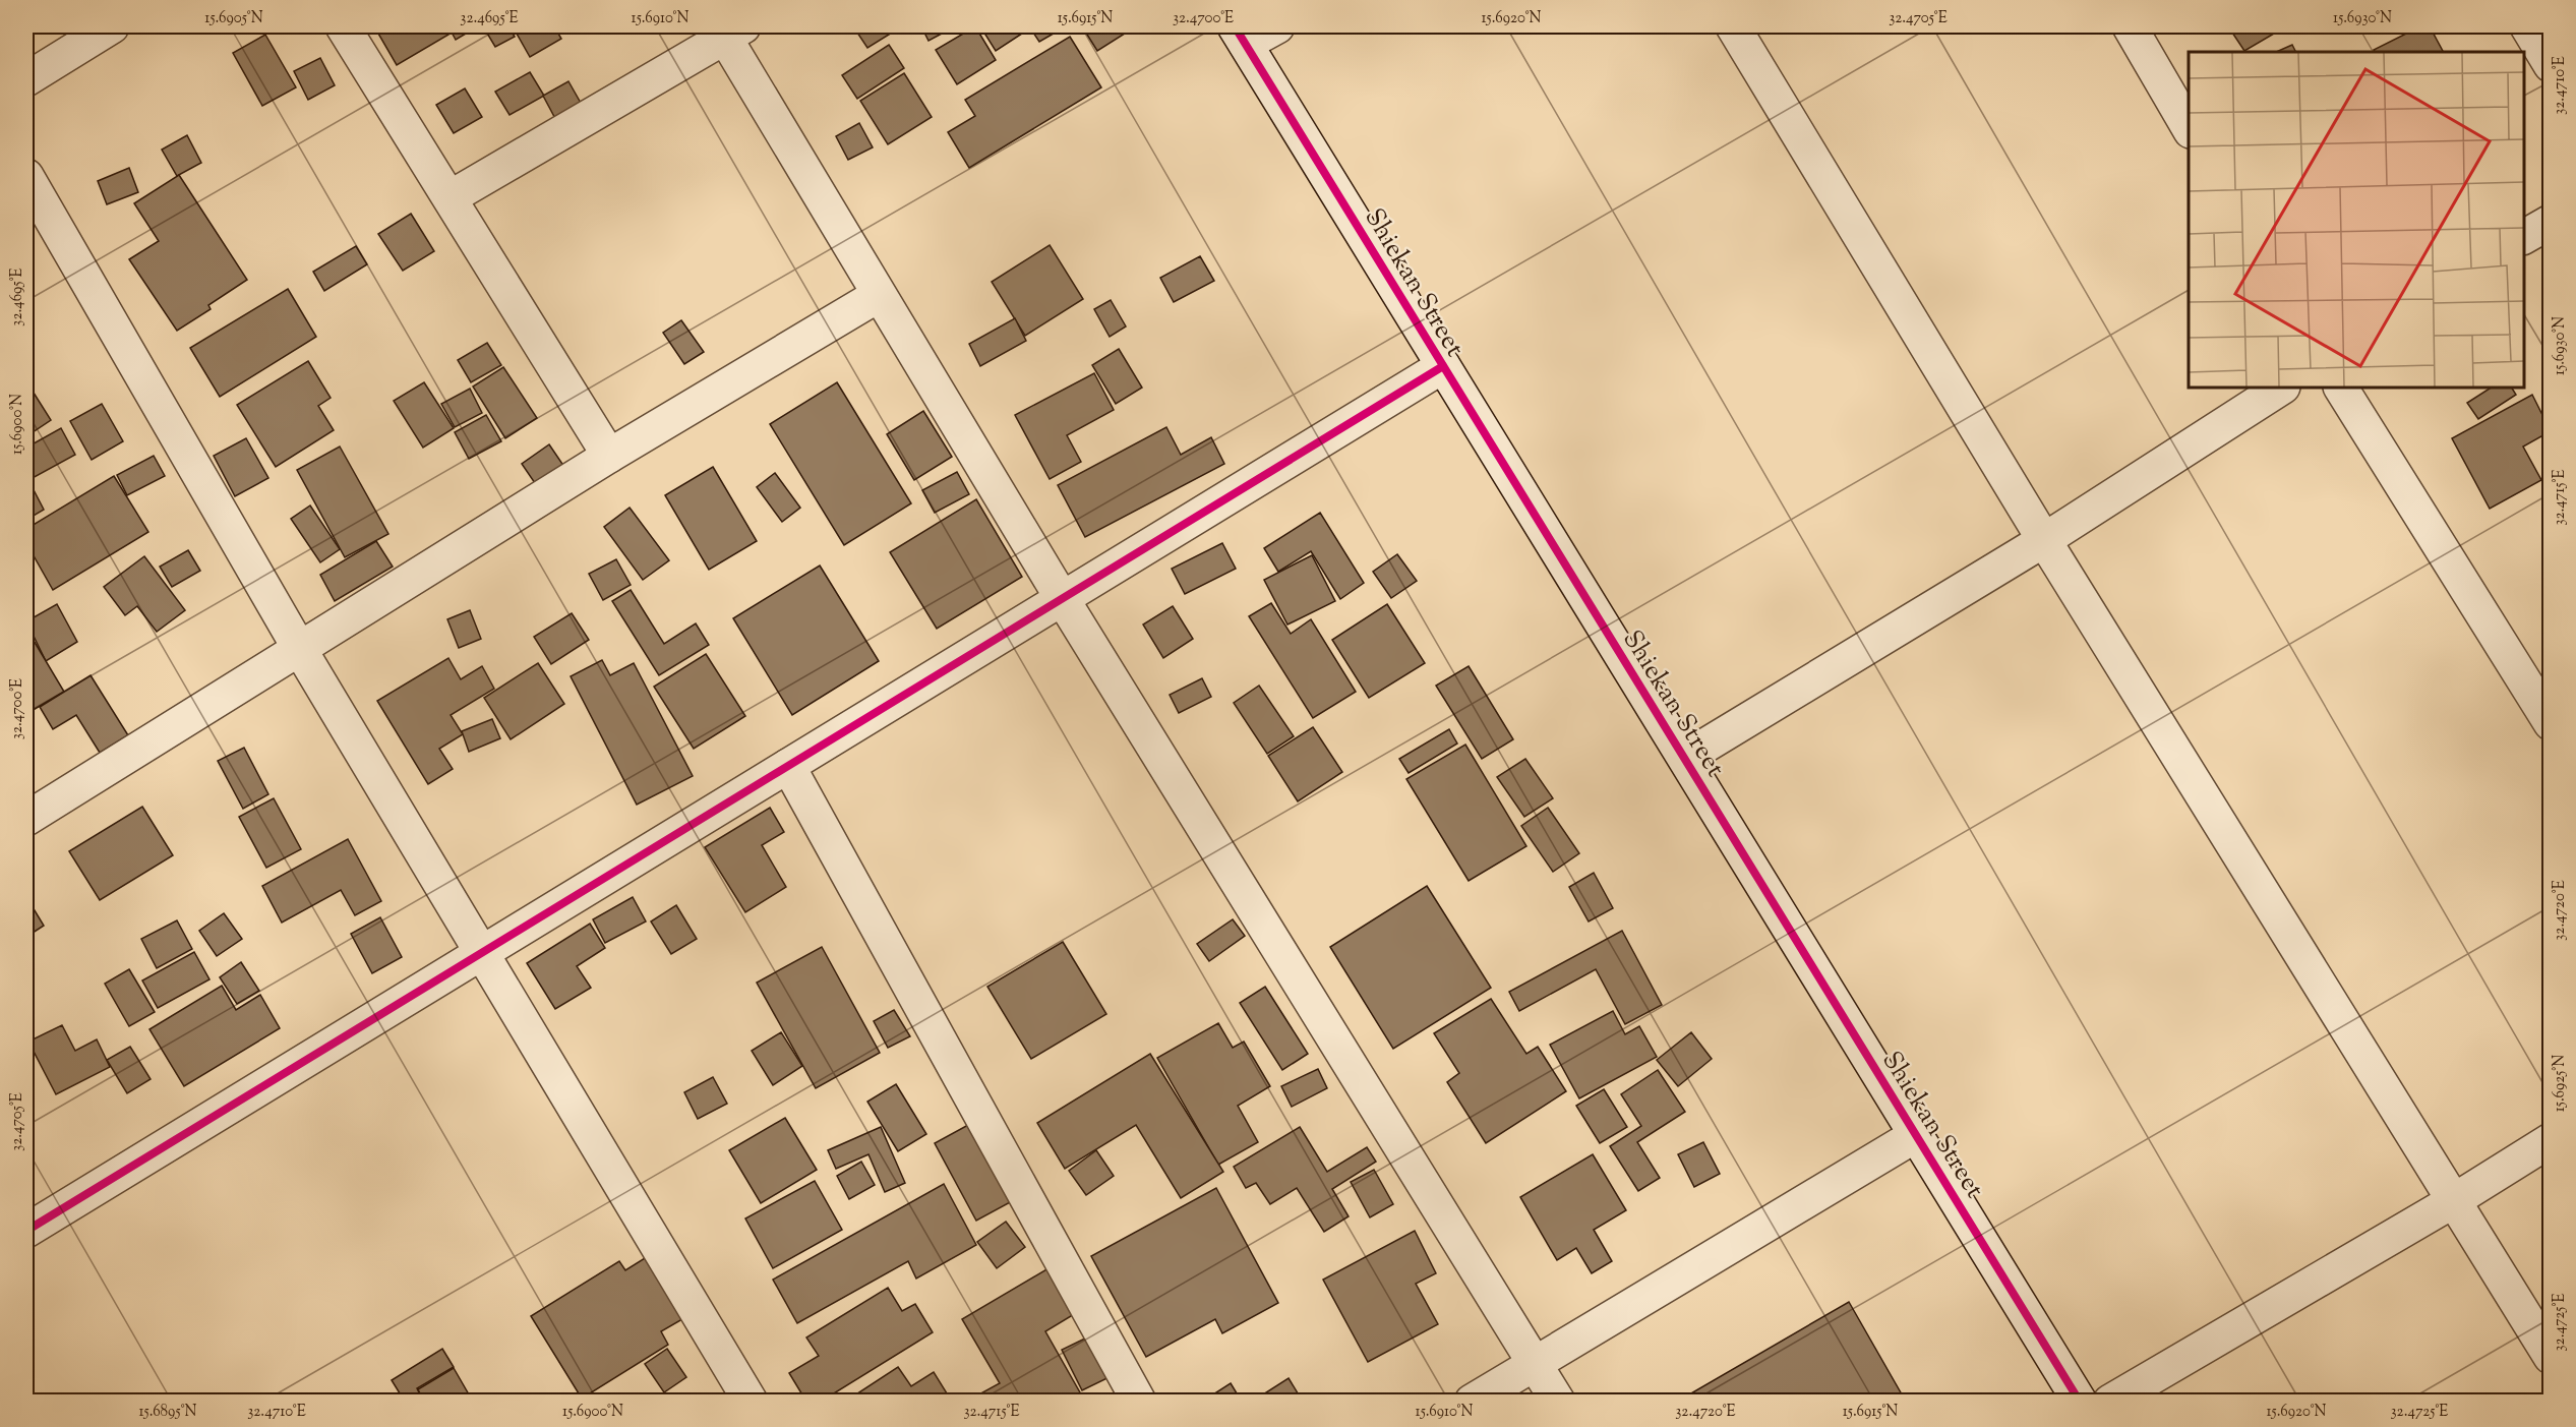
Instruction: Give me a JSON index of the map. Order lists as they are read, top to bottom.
{
  "streets": {
    "street": ["Shiekan Street"]
  },
  "coordinates": [
    "15.6905°N",
    "32.4695°E",
    "15.6910°N",
    "15.6915°N",
    "32.4700°E",
    "15.6920°N",
    "32.4705°E",
    "15.6930°N",
    "32.4710°E",
    "15.6900°N",
    "32.4715°E",
    "32.4720°E",
    "15.6925°N",
    "32.4725°E",
    "15.6895°N"
  ]
}
